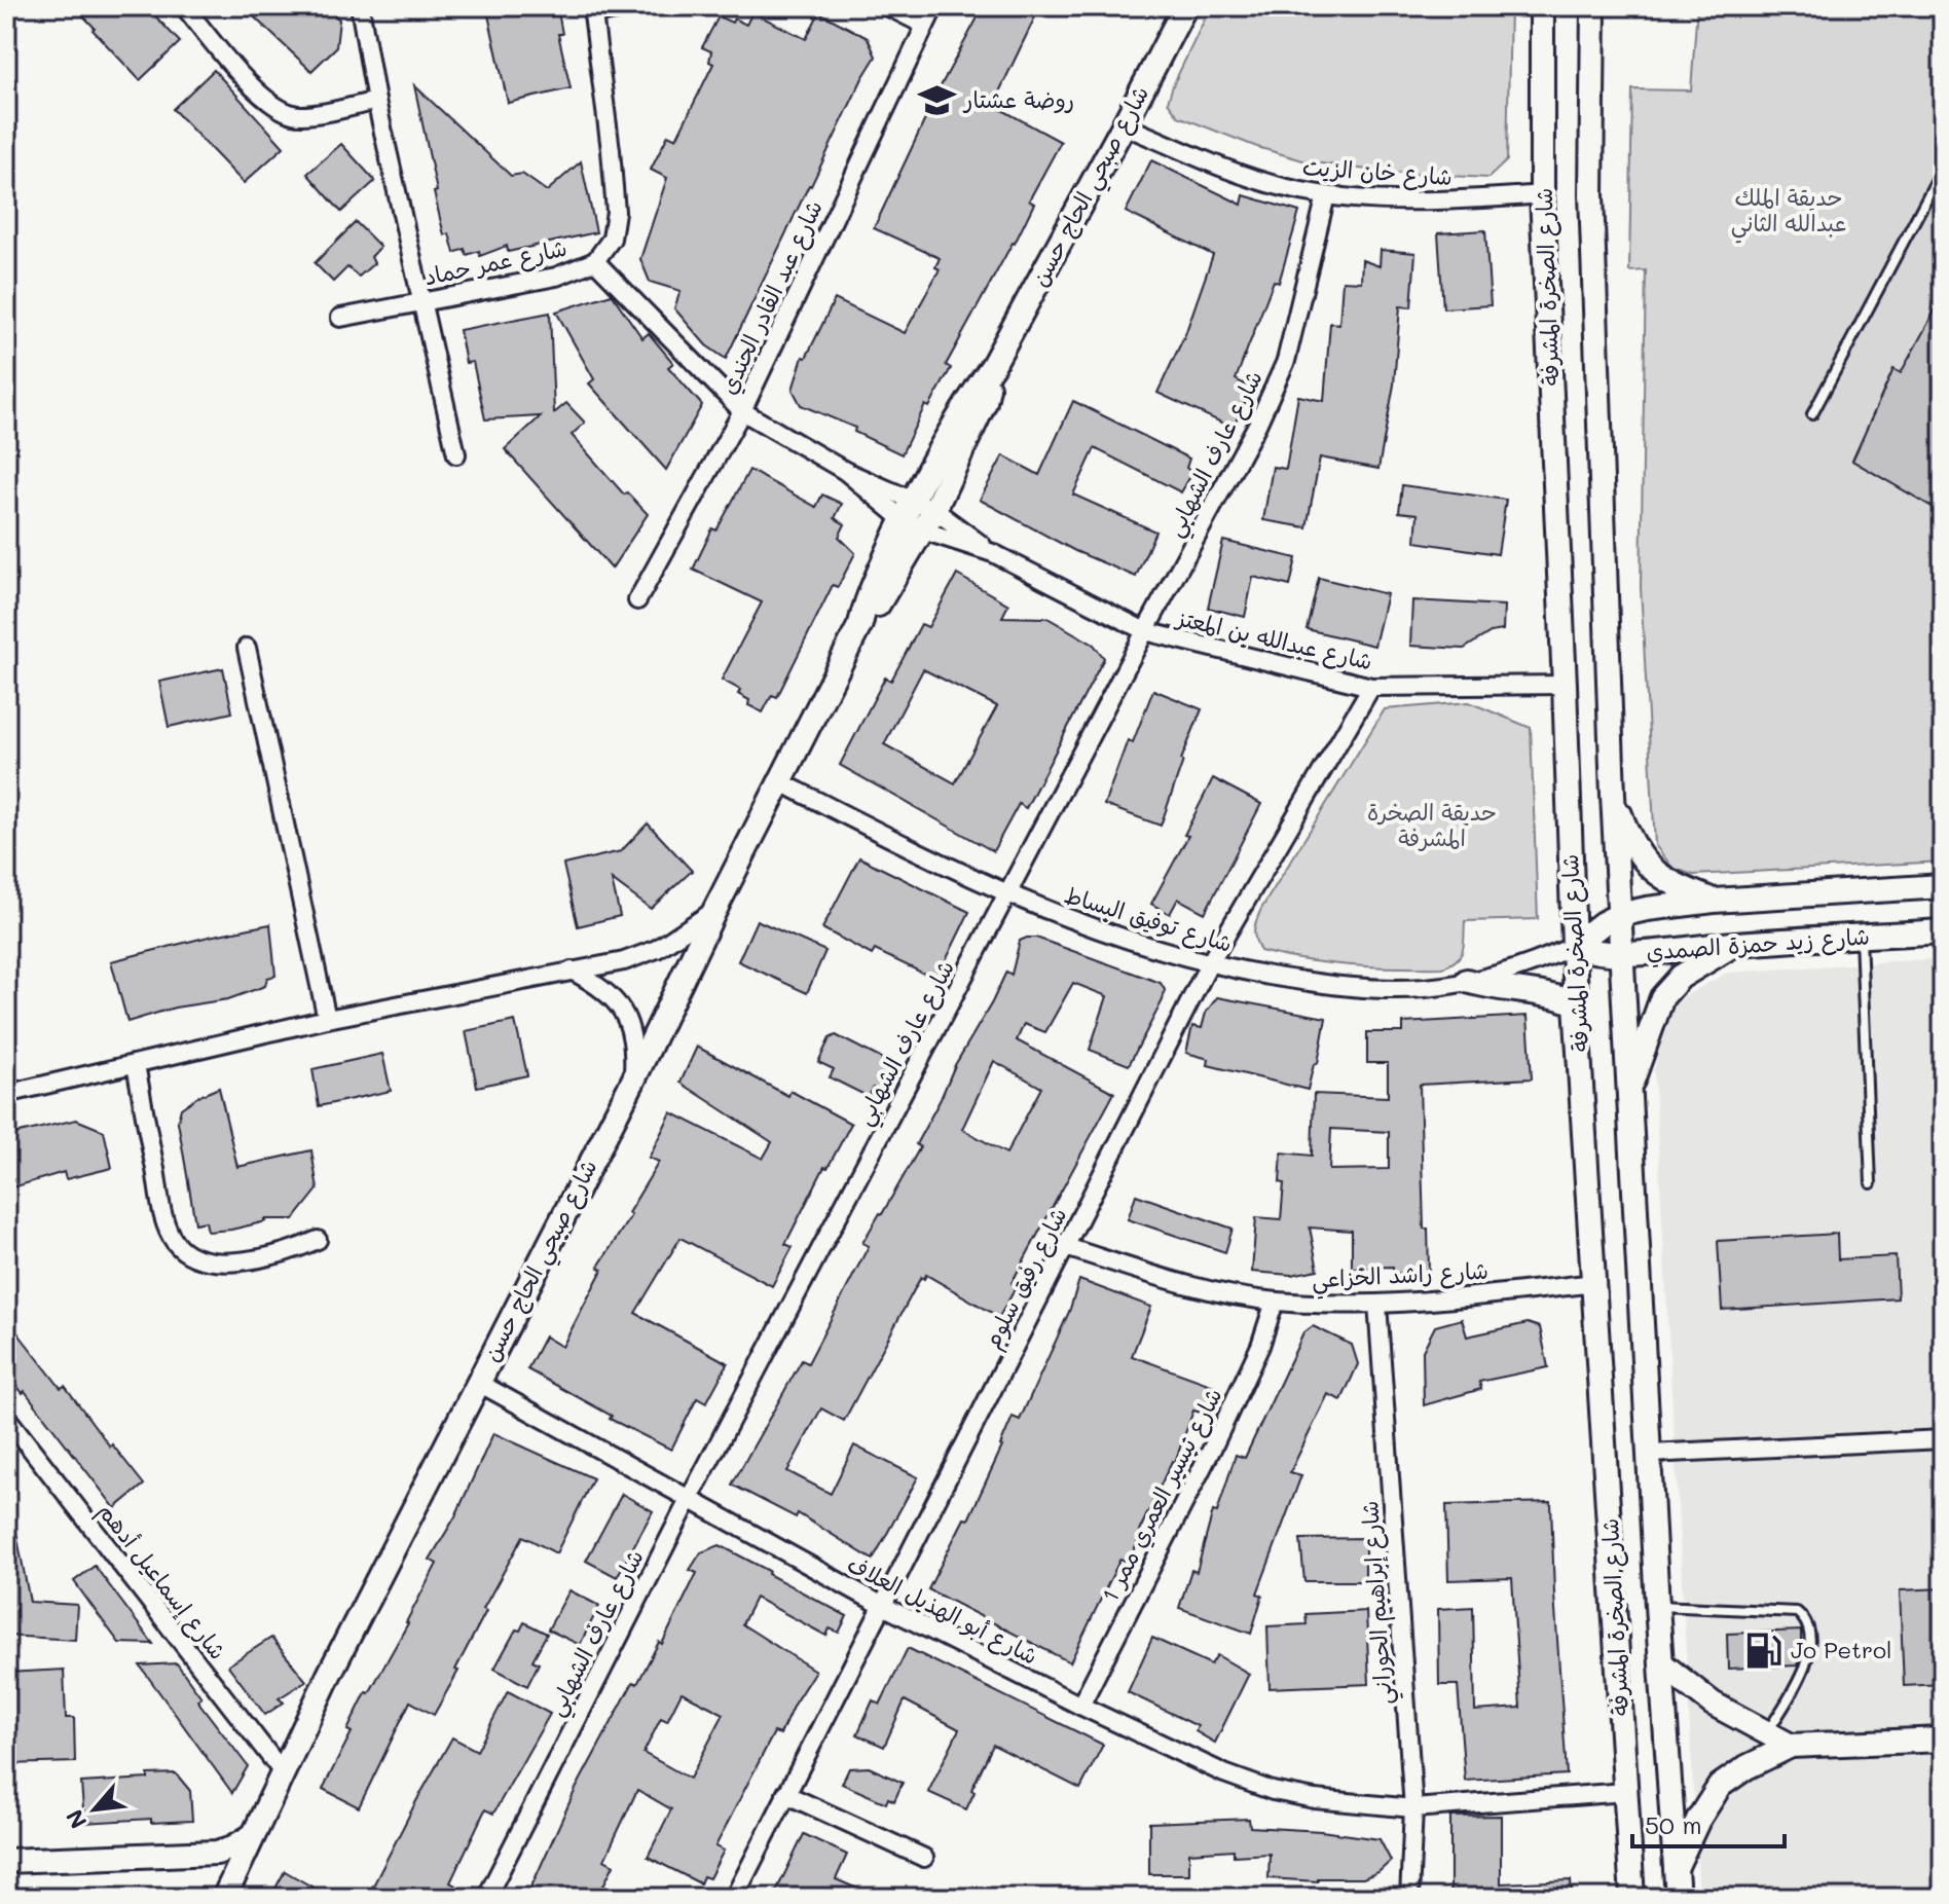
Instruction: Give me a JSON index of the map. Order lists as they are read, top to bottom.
{
  "streets": {
    "main road": ["شارع صبحي الحاج حسن", "شارع الصخرة المشرفة", "شارع زيد حمزة الصمدي"],
    "street": [
      "شارع خان الزيت",
      "شارع عمر حماد",
      "شارع عبد القادر الجندي",
      "شارع عارف الشهابي",
      "شارع عبدالله بن المعتز",
      "شارع توفيق البساط",
      "شارع راشد الخزاعي",
      "شارع رفيق سلوم",
      "شارع تيسير العمري ممر 1",
      "شارع إسماعيل أدهم",
      "شارع إبراهيم الحوراني",
      "شارع أبو الهذيل العلاف"
    ]
  },
  "crossings": [
    ["شارع خان الزيت", "شارع صبحي الحاج حسن"],
    ["شارع خان الزيت", "شارع الصخرة المشرفة"],
    ["شارع خان الزيت", "شارع عارف الشهابي"],
    ["شارع صبحي الحاج حسن", "شارع عبدالله بن المعتز"],
    ["شارع صبحي الحاج حسن", "شارع توفيق البساط"],
    ["شارع صبحي الحاج حسن", "شارع إسماعيل أدهم"],
    ["شارع صبحي الحاج حسن", "شارع أبو الهذيل العلاف"],
    ["شارع عمر حماد", "شارع عبدالله بن المعتز"],
    ["شارع الصخرة المشرفة", "شارع عبدالله بن المعتز"],
    ["شارع الصخرة المشرفة", "شارع توفيق البساط"],
    ["شارع الصخرة المشرفة", "شارع زيد حمزة الصمدي"],
    ["شارع الصخرة المشرفة", "شارع راشد الخزاعي"],
    ["شارع الصخرة المشرفة", "شارع أبو الهذيل العلاف"],
    ["شارع عبد القادر الجندي", "شارع عبدالله بن المعتز"],
    ["شارع عارف الشهابي", "شارع عبدالله بن المعتز"],
    ["شارع عارف الشهابي", "شارع توفيق البساط"],
    ["شارع عارف الشهابي", "شارع أبو الهذيل العلاف"],
    ["شارع عبدالله بن المعتز", "شارع رفيق سلوم"],
    ["شارع توفيق البساط", "شارع زيد حمزة الصمدي"],
    ["شارع توفيق البساط", "شارع رفيق سلوم"],
    ["شارع راشد الخزاعي", "شارع رفيق سلوم"],
    ["شارع راشد الخزاعي", "شارع تيسير العمري ممر 1"],
    ["شارع راشد الخزاعي", "شارع إبراهيم الحوراني"],
    ["شارع رفيق سلوم", "شارع أبو الهذيل العلاف"],
    ["شارع تيسير العمري ممر 1", "شارع أبو الهذيل العلاف"],
    ["شارع إبراهيم الحوراني", "شارع أبو الهذيل العلاف"]
  ],
  "parks": ["حديقة الملك عبدالله الثاني", "حديقة الصخرة المشرفة"],
  "places": {
    "school or university": ["روضة عشتار"],
    "fuel station": ["Jo Petrol"]
  },
  "scale_bar": "50 m",
  "north": "bottom left"
}
